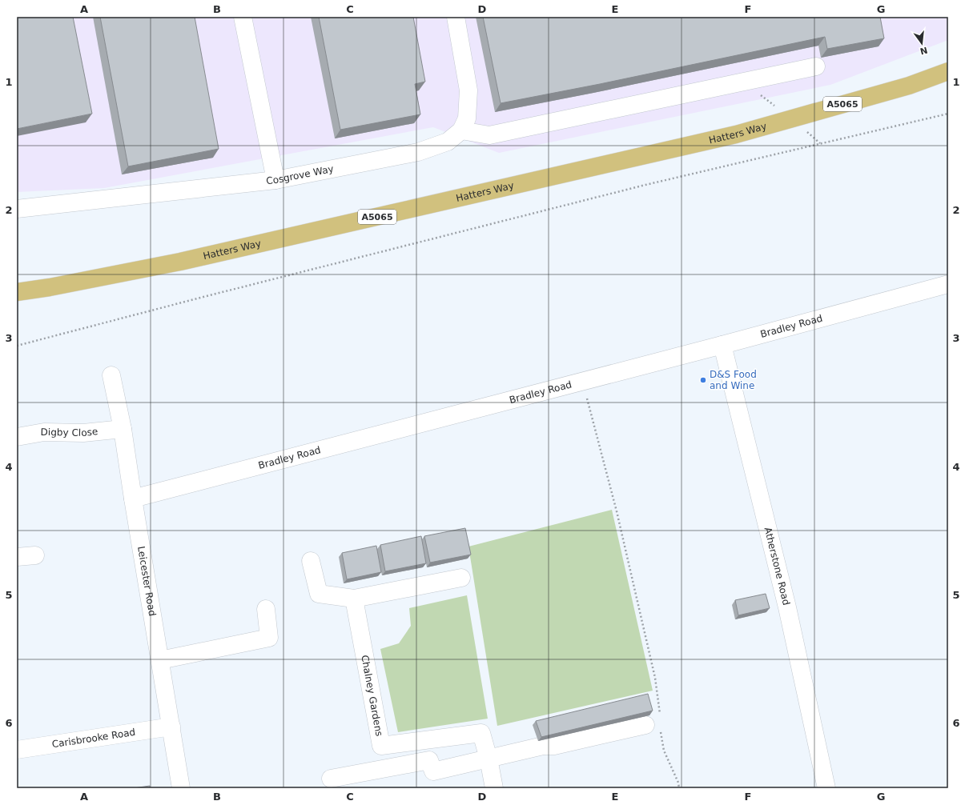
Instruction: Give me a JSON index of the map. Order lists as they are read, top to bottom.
{
  "streets": {
    "main road": ["A5065", "Hatters Way"],
    "street": [
      "Cosgrove Way",
      "Bradley Road",
      "Digby Close",
      "Atherstone Road",
      "Leicester Road",
      "Chalney Gardens",
      "Carisbrooke Road"
    ]
  },
  "crossings": [
    ["Bradley Road", "Atherstone Road"],
    ["Bradley Road", "Leicester Road"],
    ["Digby Close", "Leicester Road"],
    ["Leicester Road", "Carisbrooke Road"]
  ],
  "places": ["D&S Food and Wine"],
  "north": "bottom",
  "grid": {
    "columns": [
      "A",
      "B",
      "C",
      "D",
      "E",
      "F",
      "G"
    ],
    "rows": [
      "1",
      "2",
      "3",
      "4",
      "5",
      "6"
    ]
  }
}
